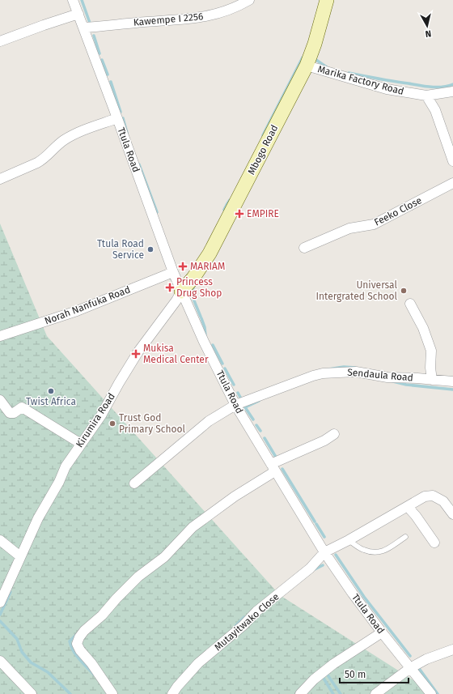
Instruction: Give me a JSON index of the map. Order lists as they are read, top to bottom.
{
  "streets": {
    "street": [
      "Kawempe I 2256",
      "Marika Factory Road",
      "Ttula Road",
      "Mbogo Road",
      "Feeko Close",
      "Norah Nanfuka Road",
      "Sendaula Road",
      "Kirumira Road",
      "Mutayitwako Close"
    ]
  },
  "crossings": [
    ["Kawempe I 2256", "Ttula Road"],
    ["Marika Factory Road", "Mbogo Road"],
    ["Ttula Road", "Mbogo Road"],
    ["Ttula Road", "Norah Nanfuka Road"],
    ["Ttula Road", "Sendaula Road"],
    ["Ttula Road", "Kirumira Road"],
    ["Ttula Road", "Mutayitwako Close"],
    ["Mbogo Road", "Kirumira Road"]
  ],
  "places": {
    "health": [
      "EMPIRE",
      "MARIAM",
      "Princess Drug Shop",
      "Mukisa Medical Center"
    ],
    "other": [
      "Ttula Road Service",
      "Universal Intergrated School",
      "Twist Africa",
      "Trust God Primary School"
    ]
  },
  "scale_bar": "50 m",
  "north": "bottom"
}
